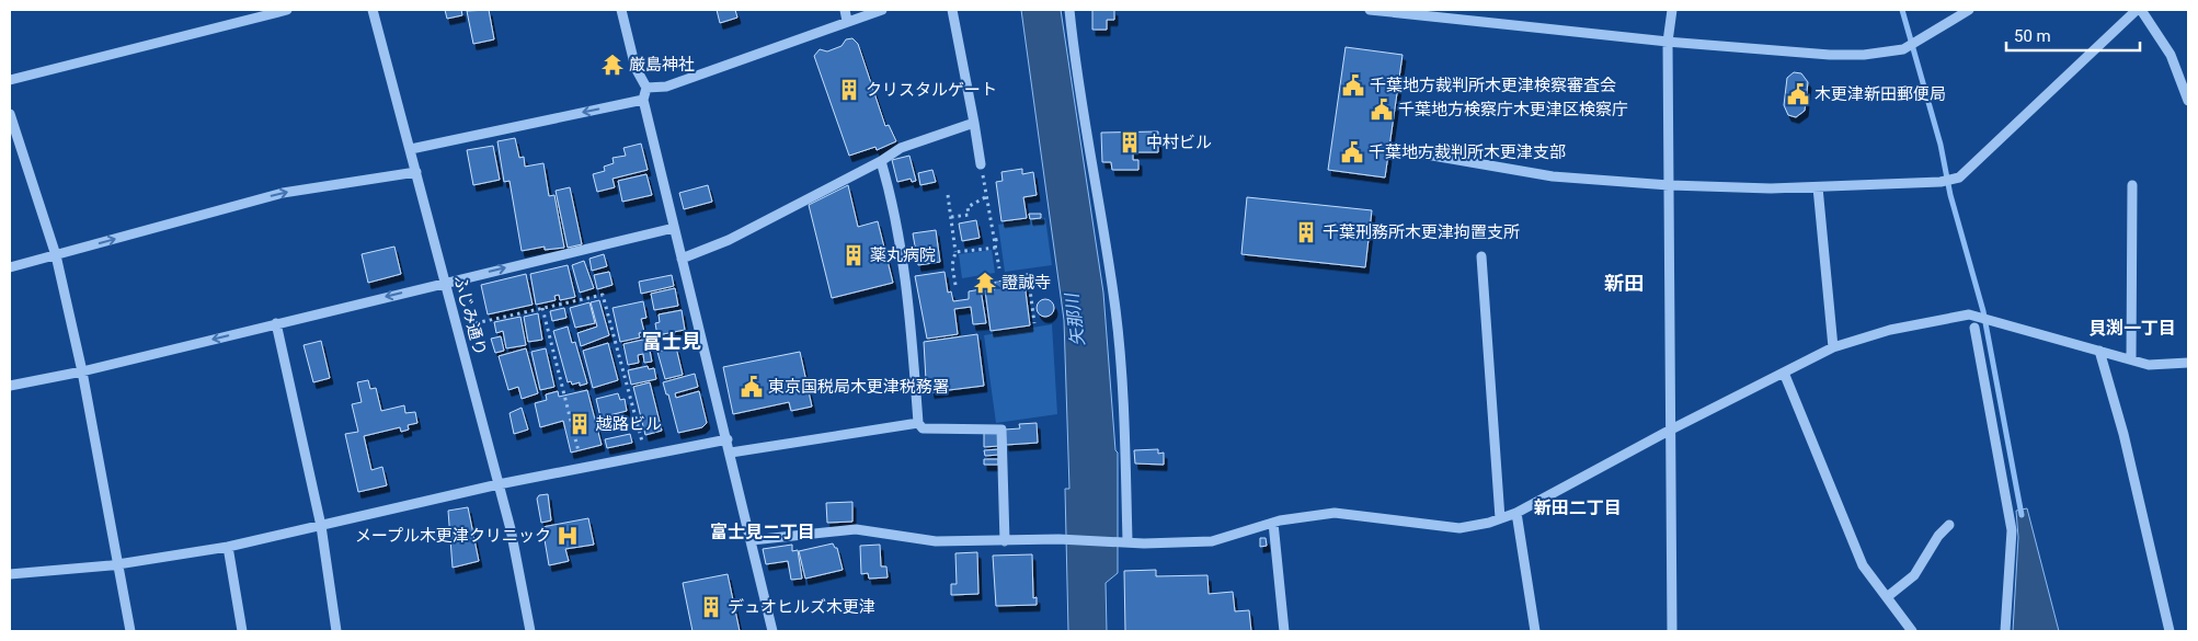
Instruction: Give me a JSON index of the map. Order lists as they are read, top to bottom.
{
  "streets": {
    "street": ["ふじみ通り"]
  },
  "districts": [
    "新田",
    "貝渕一丁目",
    "富士見",
    "新田二丁目",
    "富士見二丁目"
  ],
  "water": ["矢那川"],
  "places": {
    "temple": ["厳島神社", "證誠寺"],
    "public building": [
      "千葉地方裁判所木更津検察審査会",
      "木更津新田郵便局",
      "千葉地方検察庁木更津区検察庁",
      "千葉地方裁判所木更津支部",
      "東京国税局木更津税務署"
    ],
    "building": [
      "クリスタルゲート",
      "中村ビル",
      "千葉刑務所木更津拘置支所",
      "薬丸病院",
      "越路ビル",
      "デュオヒルズ木更津"
    ],
    "hospital": ["メープル木更津クリニック"]
  },
  "scale_bar": "50 m"
}
